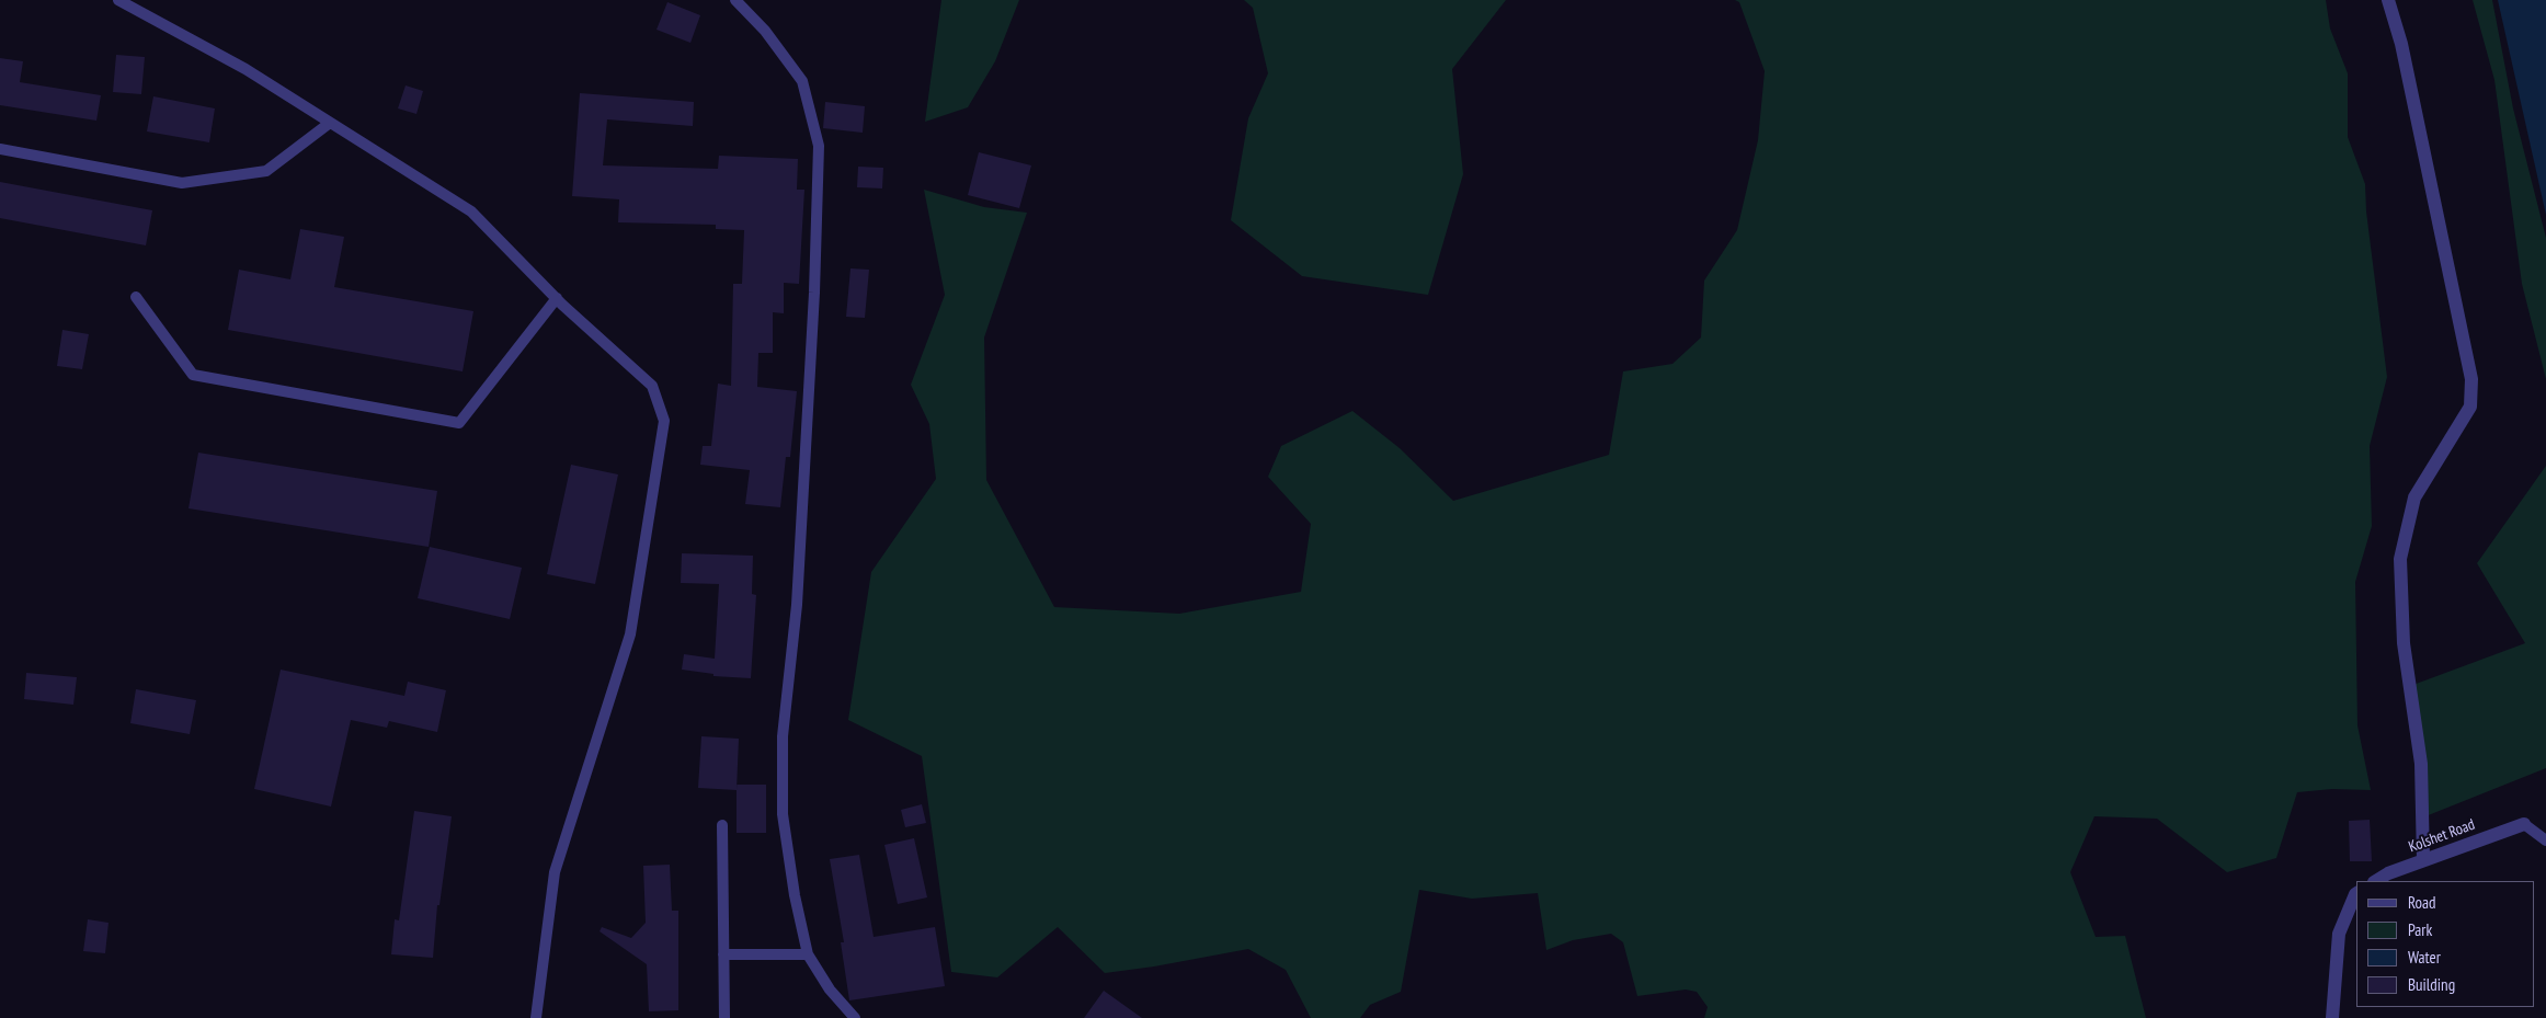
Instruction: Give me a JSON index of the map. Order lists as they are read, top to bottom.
{
  "streets": {
    "street": ["Kolshet Road"]
  },
  "legend": [
    "Road",
    "Park",
    "Water",
    "Building"
  ]
}
